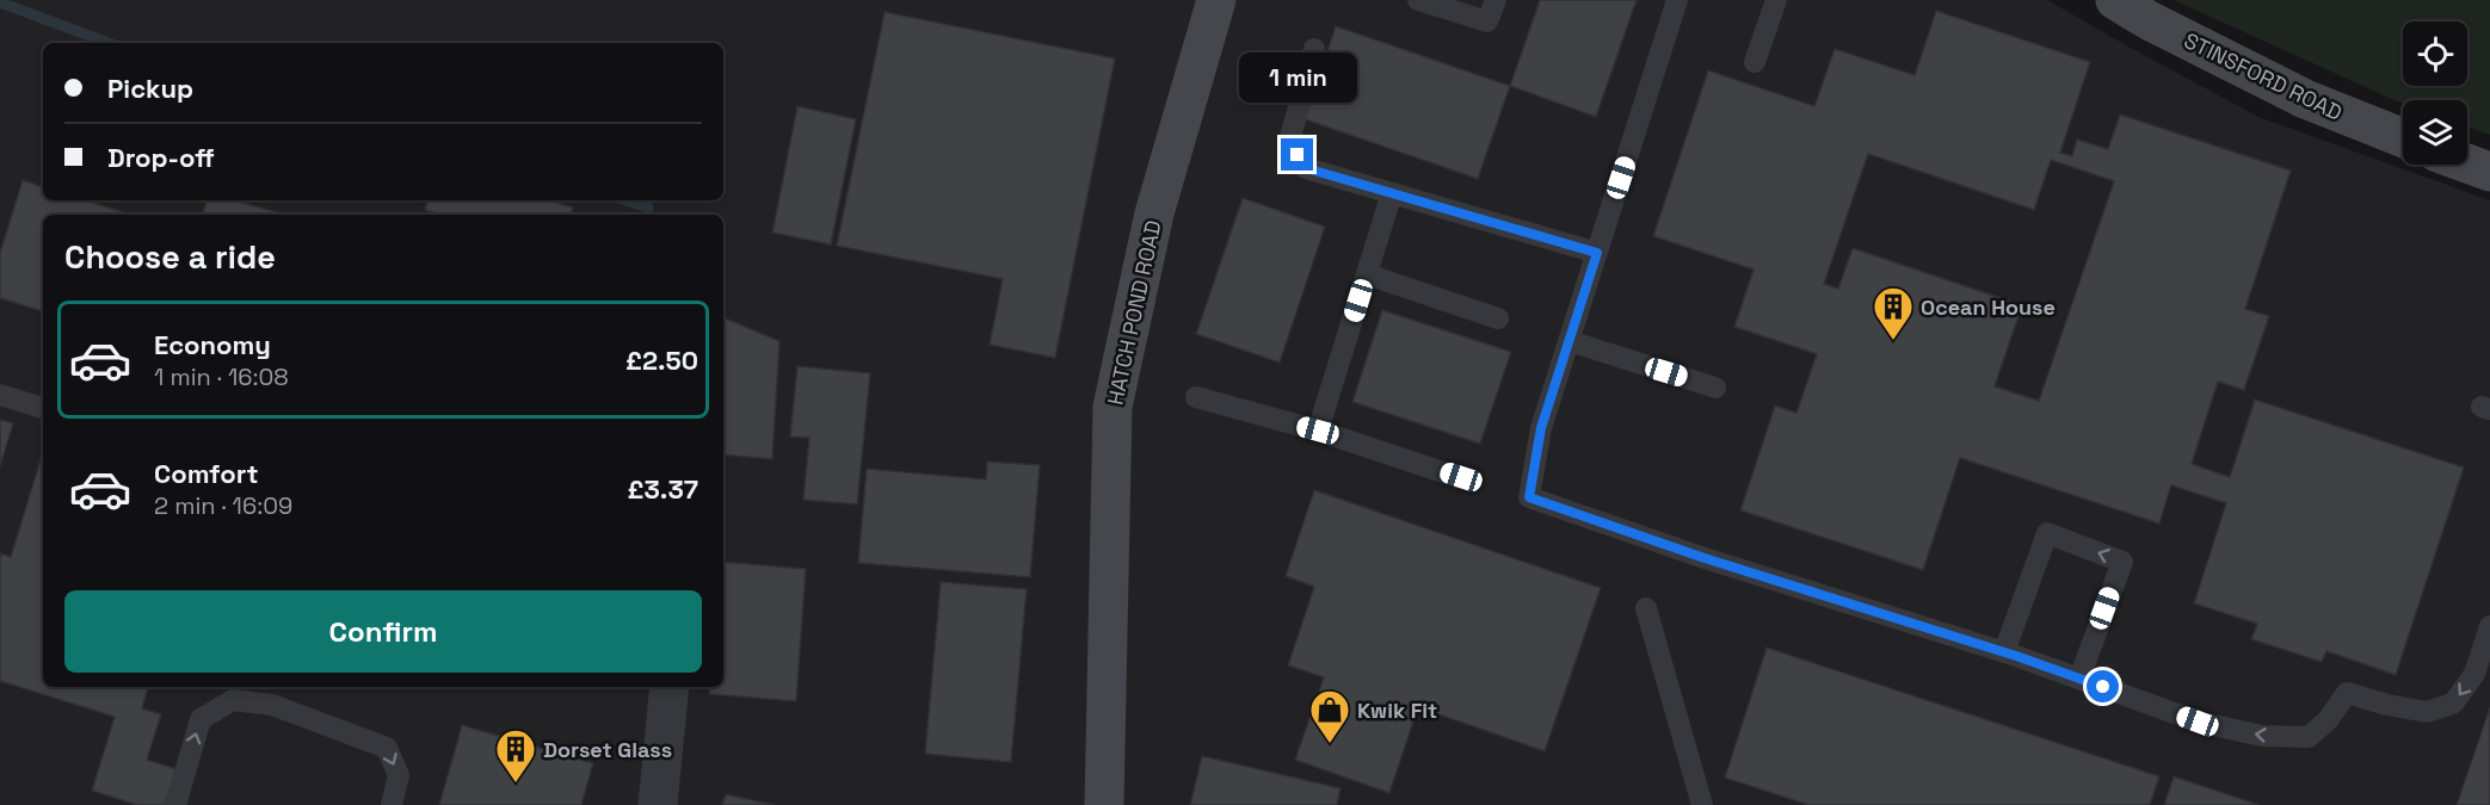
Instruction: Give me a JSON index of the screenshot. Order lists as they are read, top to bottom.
{
  "streets": {
    "street": ["STINSFORD ROAD", "HATCH POND ROAD"]
  },
  "places": {
    "building": ["Ocean House", "Dorset Glass"],
    "shop": ["Kwik Fit"]
  },
  "page": {
    "banner": ["Pickup", "Drop-off"],
    "bubble": "1 min",
    "heading": "Choose a ride",
    "list": [
      {
        "name": "Economy",
        "note": "1 min · 16:08",
        "value": "£2.50"
      },
      {
        "name": "Comfort",
        "note": "2 min · 16:09",
        "value": "£3.37"
      }
    ],
    "buttons": "Confirm"
  }
}
